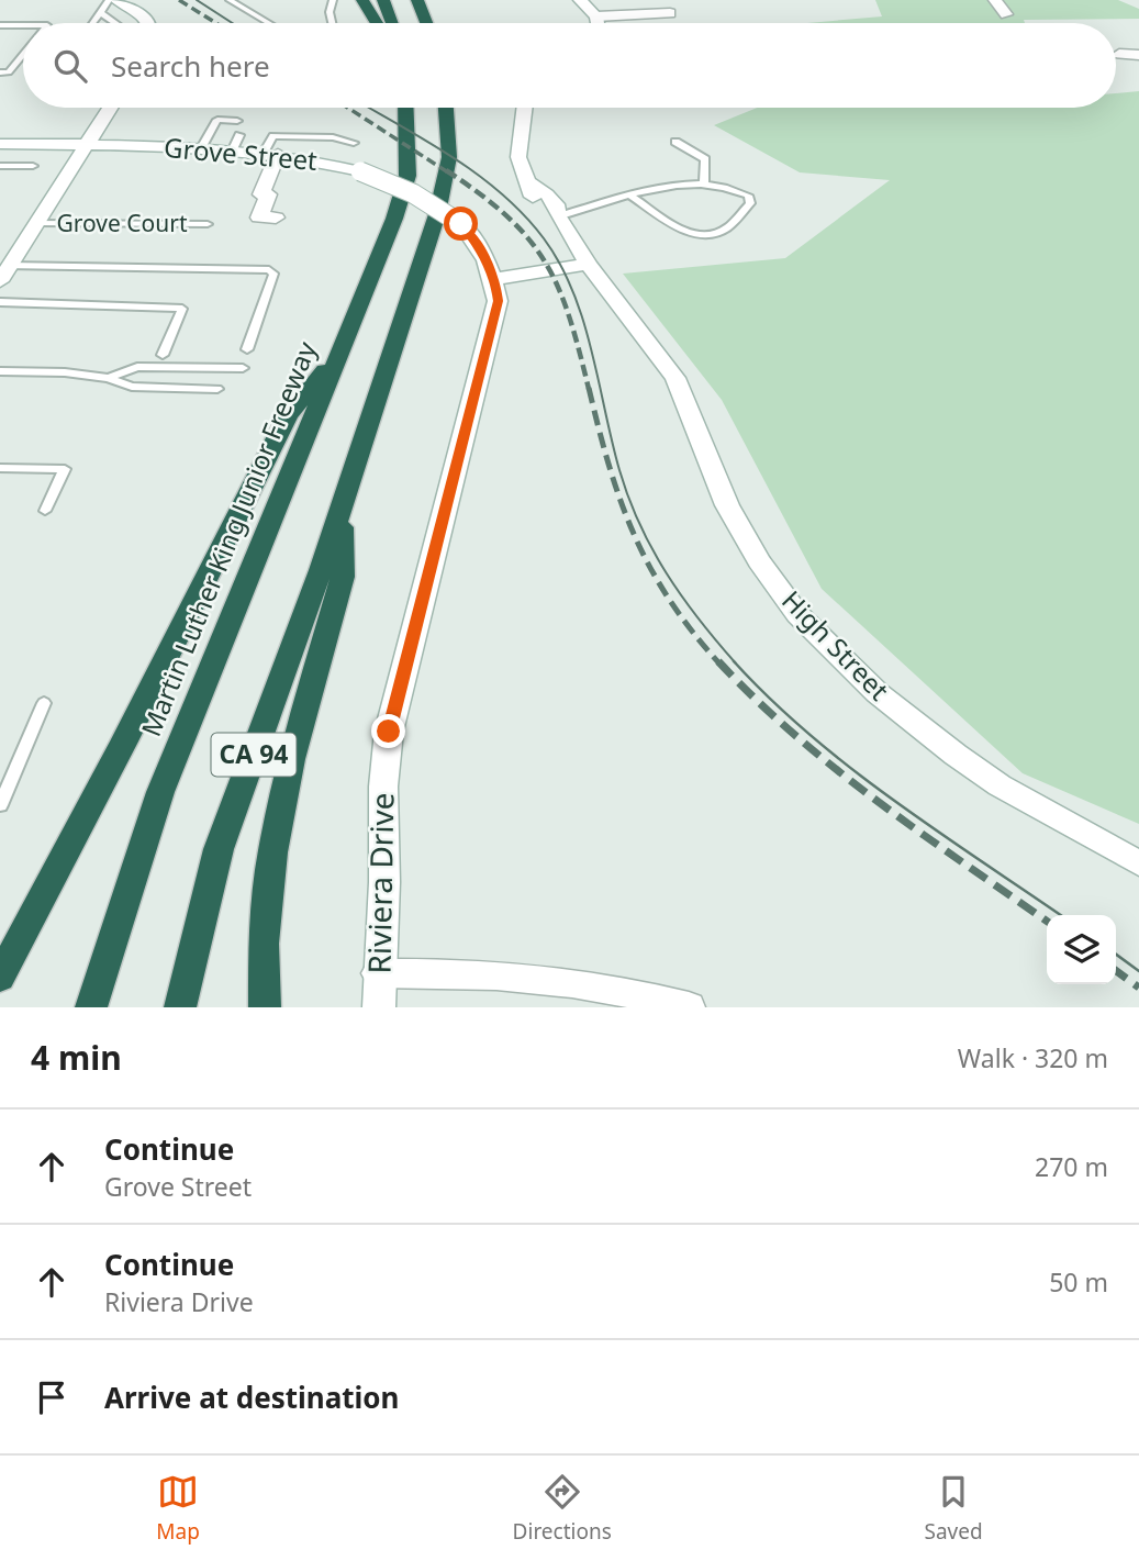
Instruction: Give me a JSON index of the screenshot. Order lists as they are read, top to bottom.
{
  "streets": {
    "highway": ["Martin Luther King Junior Freeway", "CA 94"],
    "main road": ["Grove Street", "High Street", "Riviera Drive"],
    "lane": ["Grove Court"]
  },
  "crossings": [
    ["Grove Street", "Riviera Drive"]
  ],
  "page": {
    "search": "Search here",
    "heading": ["4 min", "Walk · 320 m"],
    "list": [
      ["Continue", "Grove Street", "270 m"],
      ["Continue", "Riviera Drive", "50 m"],
      "Arrive at destination"
    ],
    "nav": ["Map", "Directions", "Saved"]
  }
}
